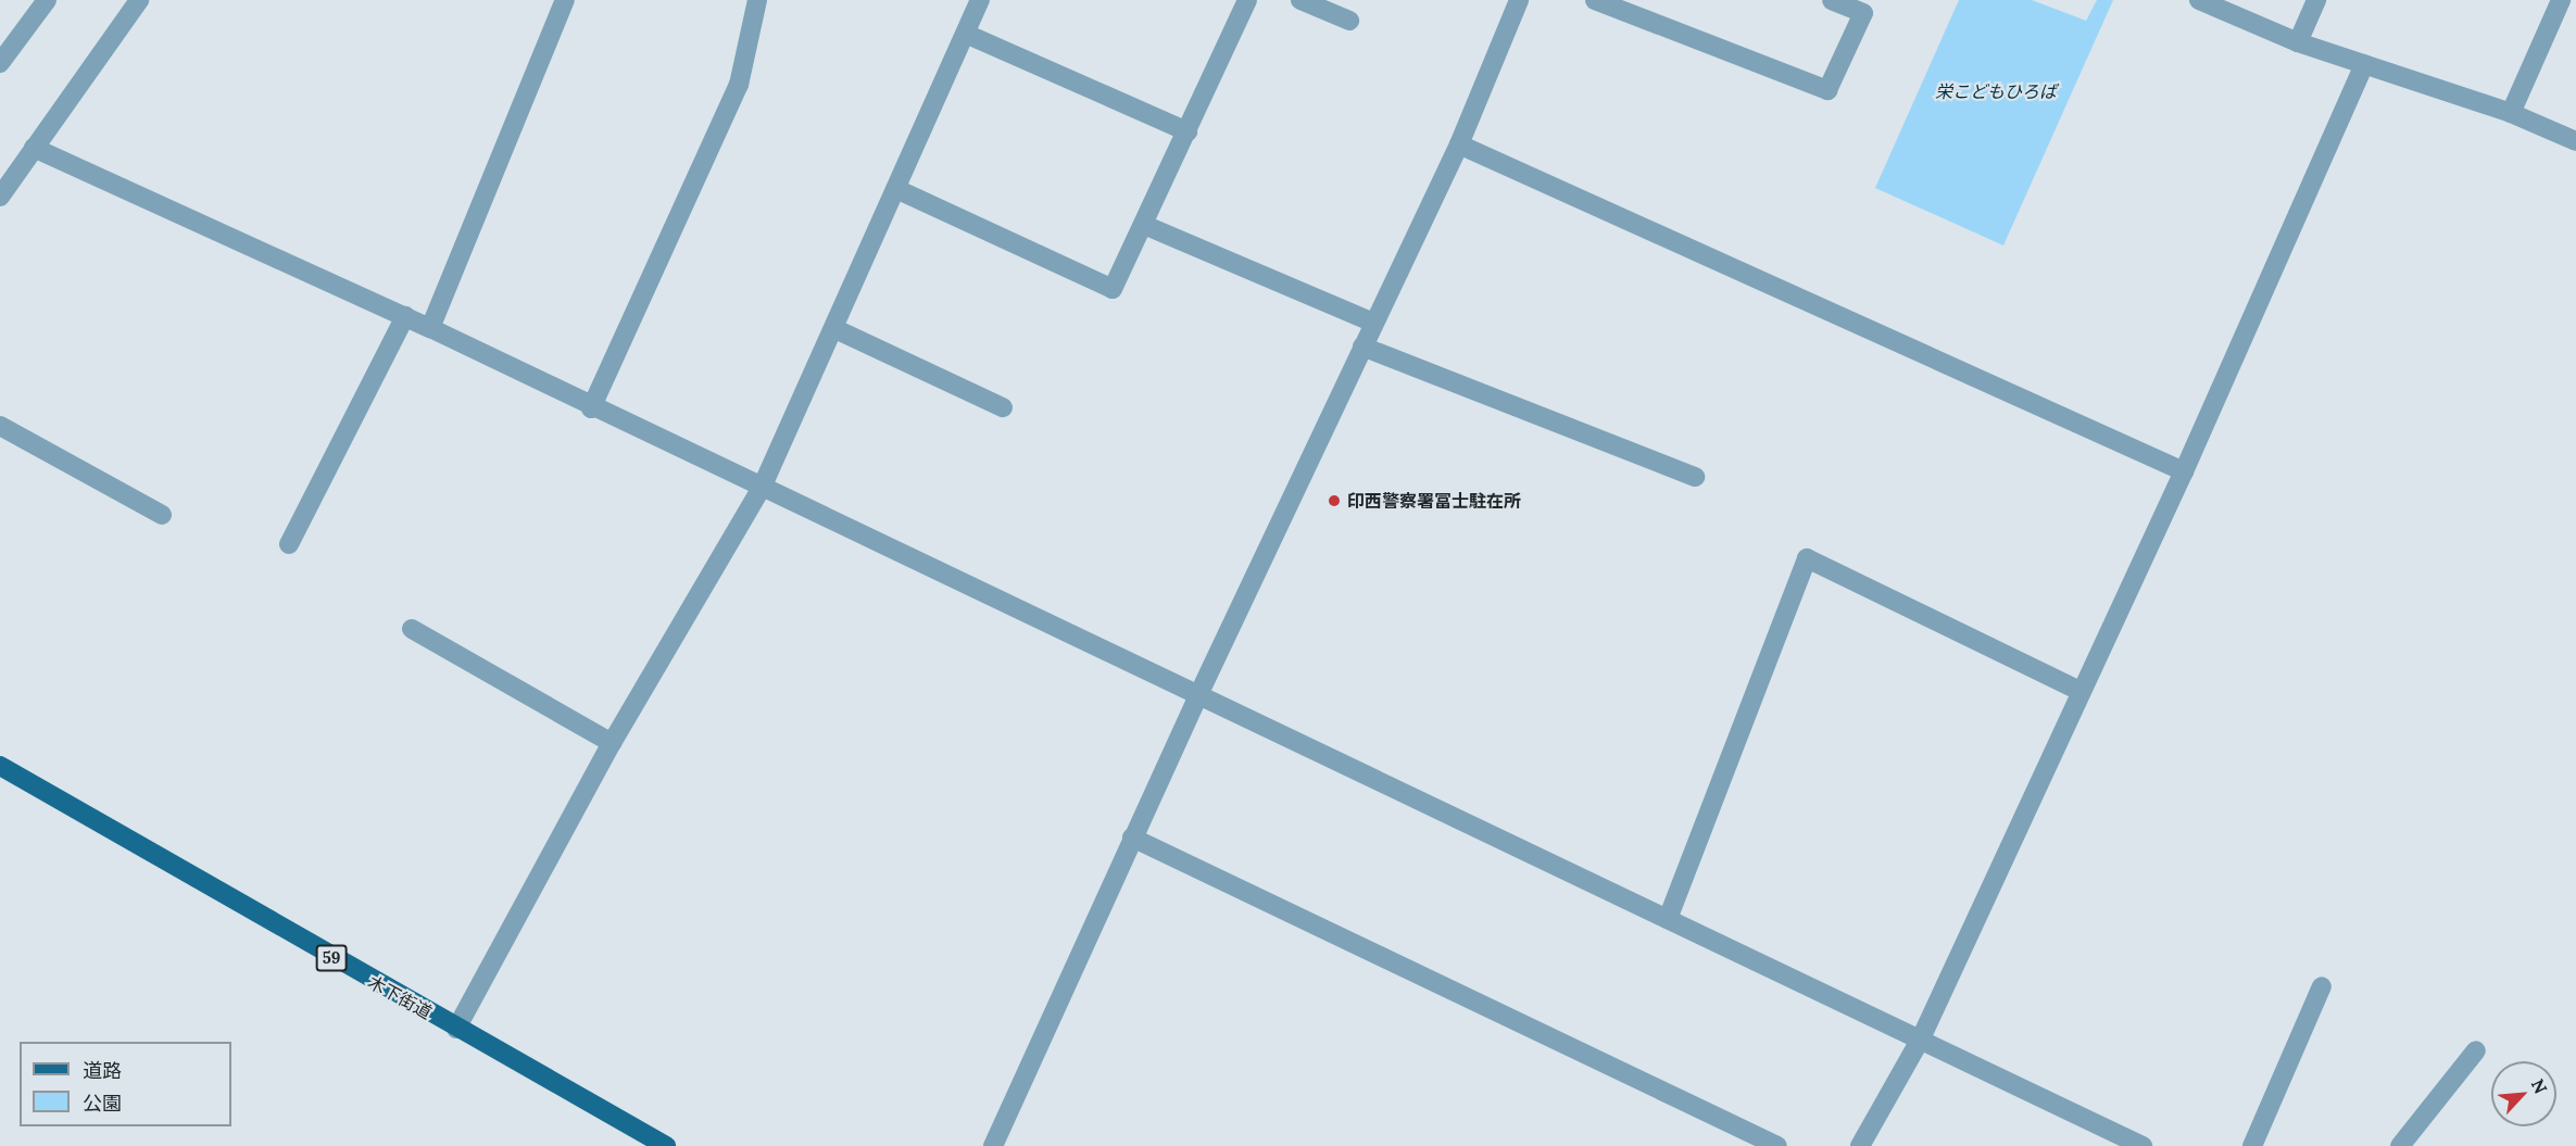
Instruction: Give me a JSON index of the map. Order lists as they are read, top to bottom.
{
  "streets": {
    "main road": ["59", "木下街道"]
  },
  "parks": ["栄こどもひろば"],
  "places": ["印西警察署冨士駐在所"],
  "legend": ["道路", "公園"],
  "north": "top right"
}
